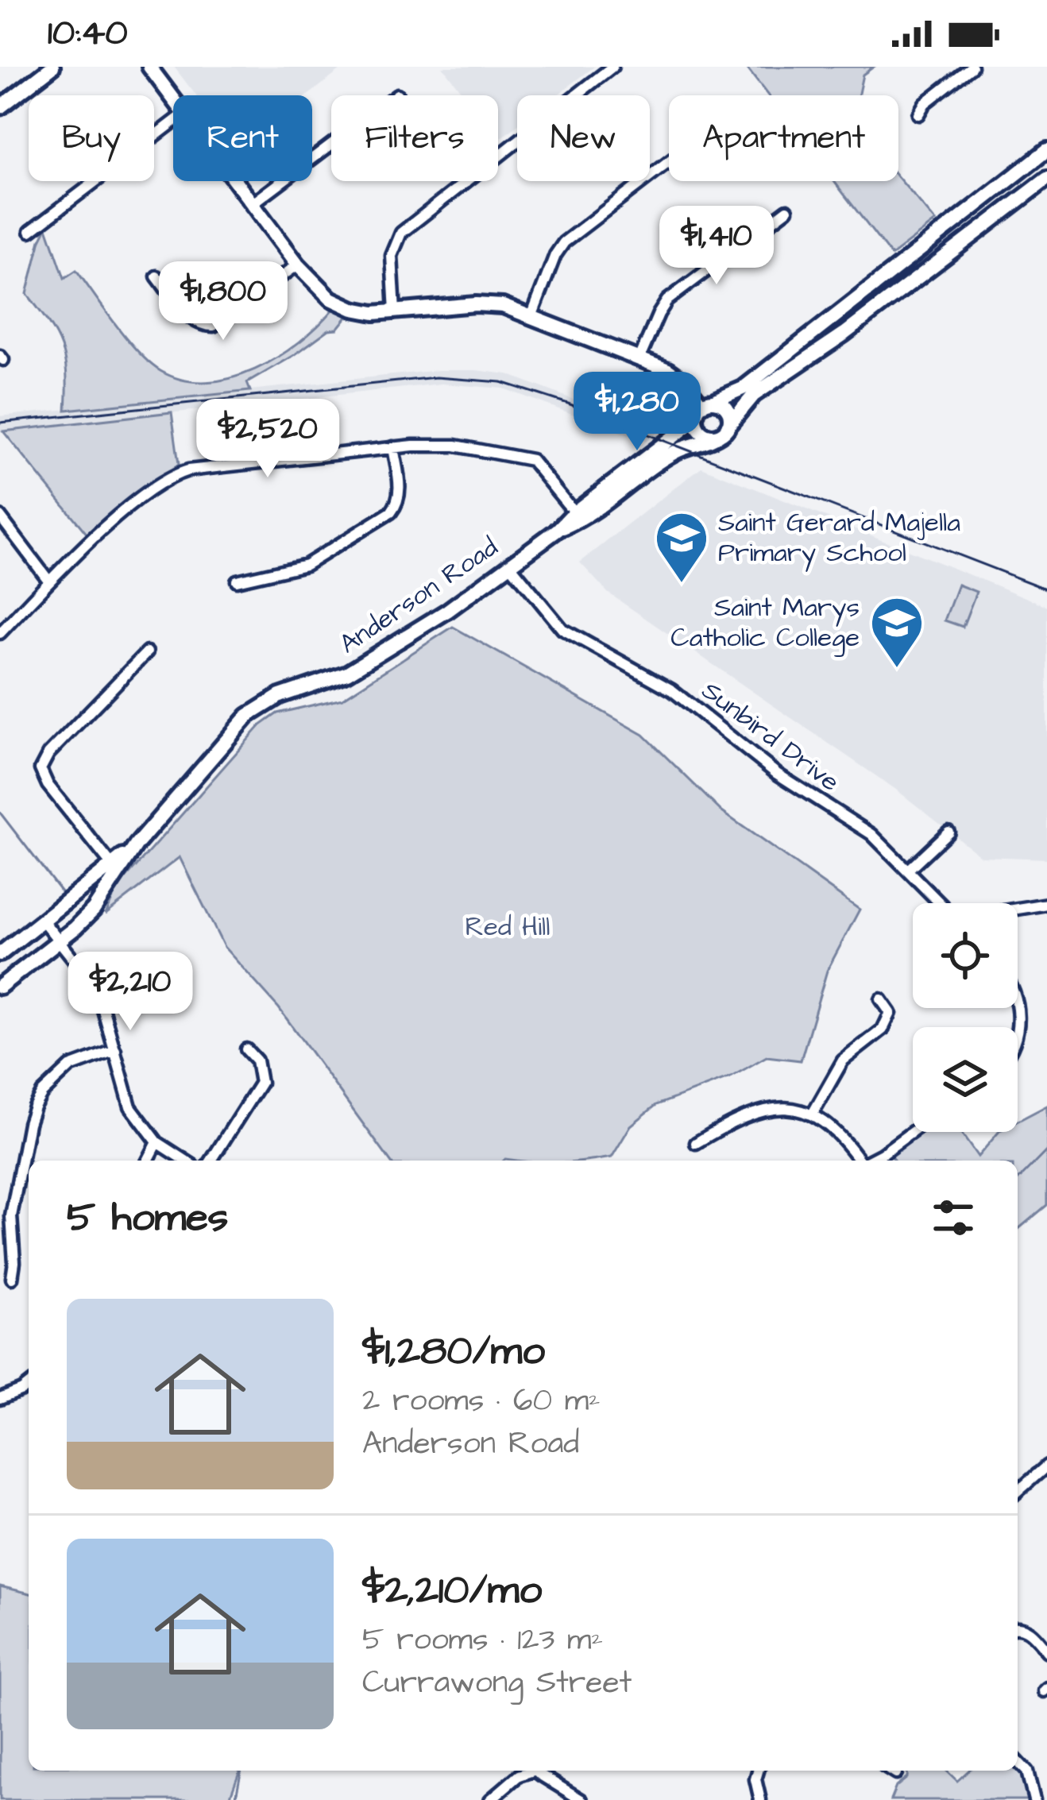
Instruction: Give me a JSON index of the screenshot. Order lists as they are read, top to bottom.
{
  "streets": {
    "street": ["Anderson Road", "Sunbird Drive"]
  },
  "crossings": [
    ["Anderson Road", "Sunbird Drive"]
  ],
  "parks": ["Red Hill"],
  "places": {
    "school or university": ["Saint Gerard Majella Primary School", "Saint Marys Catholic College"]
  },
  "page": {
    "status": "10:40",
    "chip": [
      "Buy",
      "Rent",
      "Filters",
      "New",
      "Apartment"
    ],
    "price": [
      "$1,410",
      "$1,800",
      "$1,280",
      "$2,520",
      "$2,210"
    ],
    "heading": "5 homes",
    "list": [
      {
        "name": "$1,280/mo",
        "note": "2 rooms · 60 m² · Anderson Road"
      },
      {
        "name": "$2,210/mo",
        "note": "5 rooms · 123 m² · Currawong Street"
      }
    ]
  }
}
